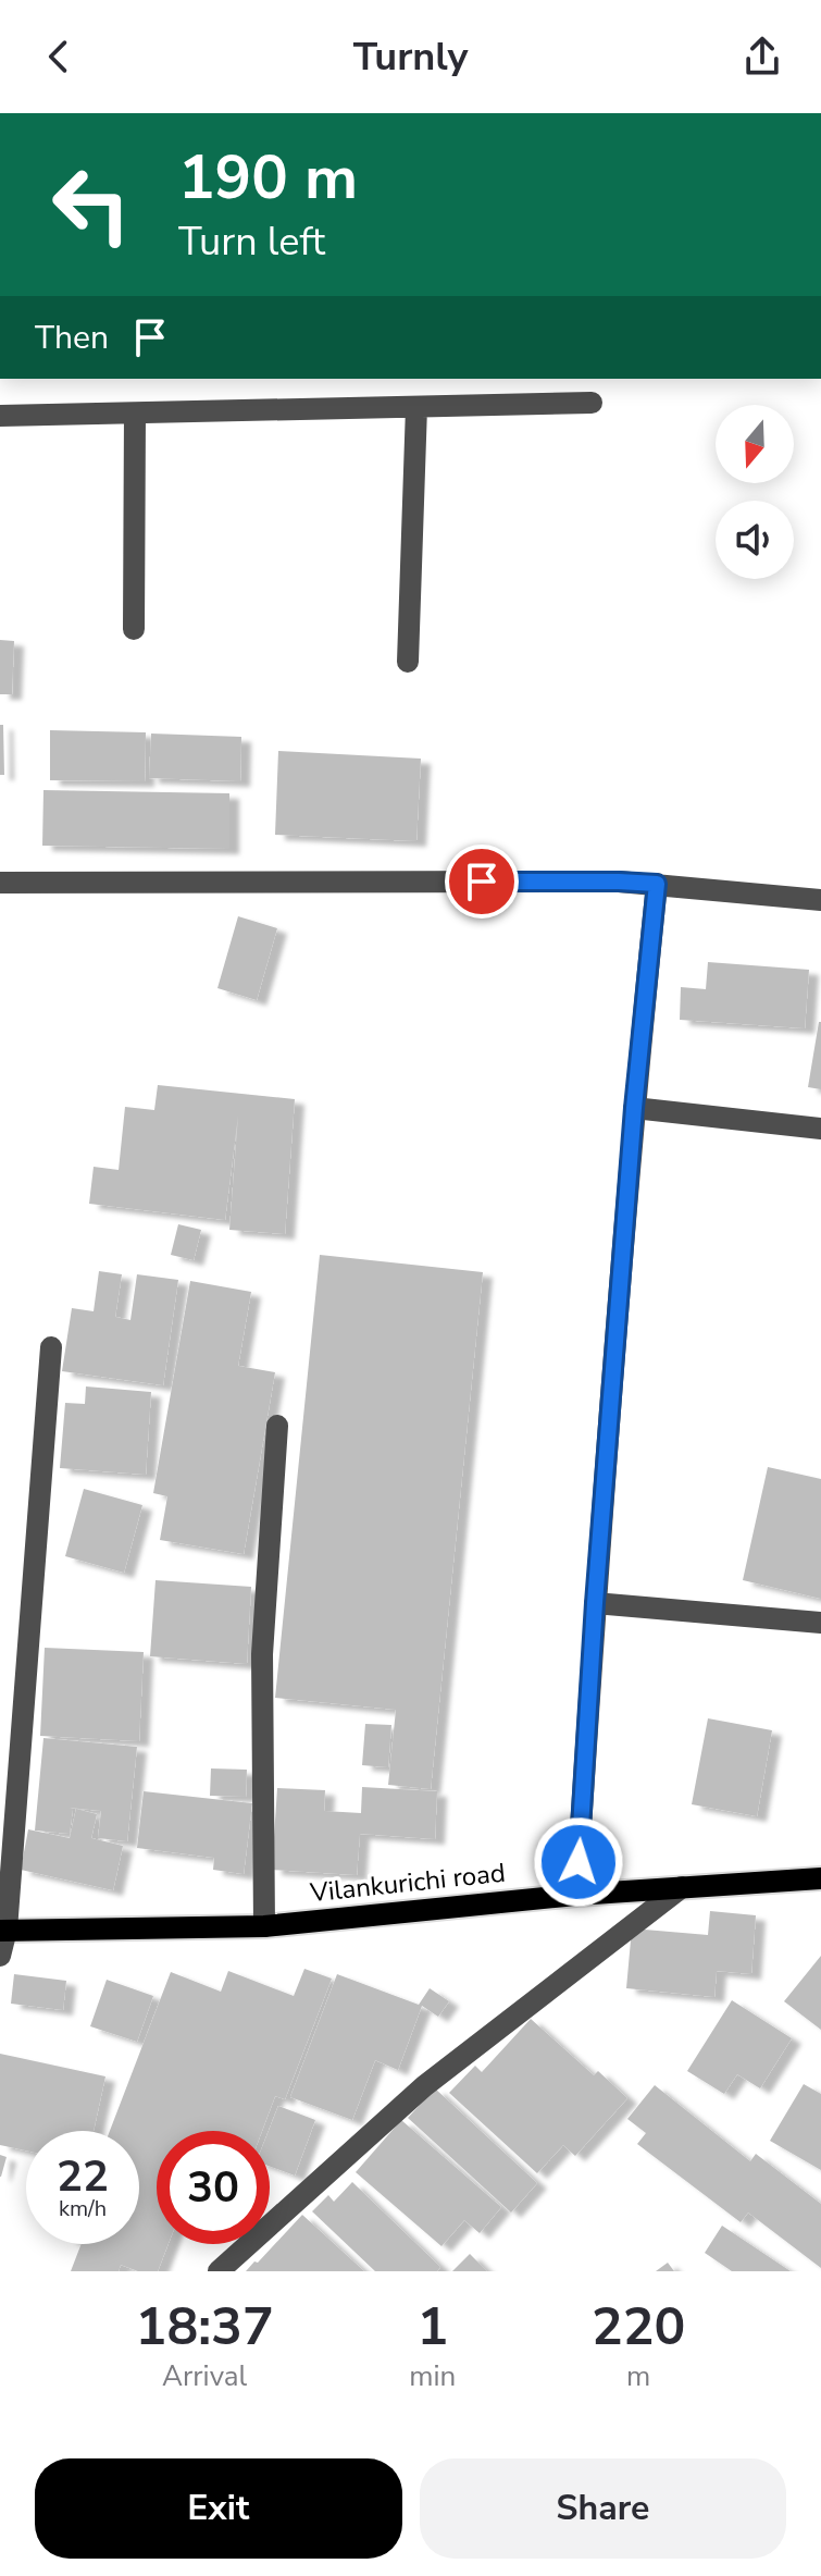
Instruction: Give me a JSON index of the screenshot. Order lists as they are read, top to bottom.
{
  "streets": {
    "main road": ["Vilankurichi road"]
  },
  "north": "bottom",
  "page": {
    "header": "Turnly",
    "turn": ["190 m", "Turn left"],
    "then": "Then",
    "speed": "22 km/h",
    "limit": "30",
    "eta": [
      "18:37",
      "Arrival",
      "1",
      "min",
      "220",
      "m"
    ],
    "buttons": ["Exit", "Share"]
  }
}
